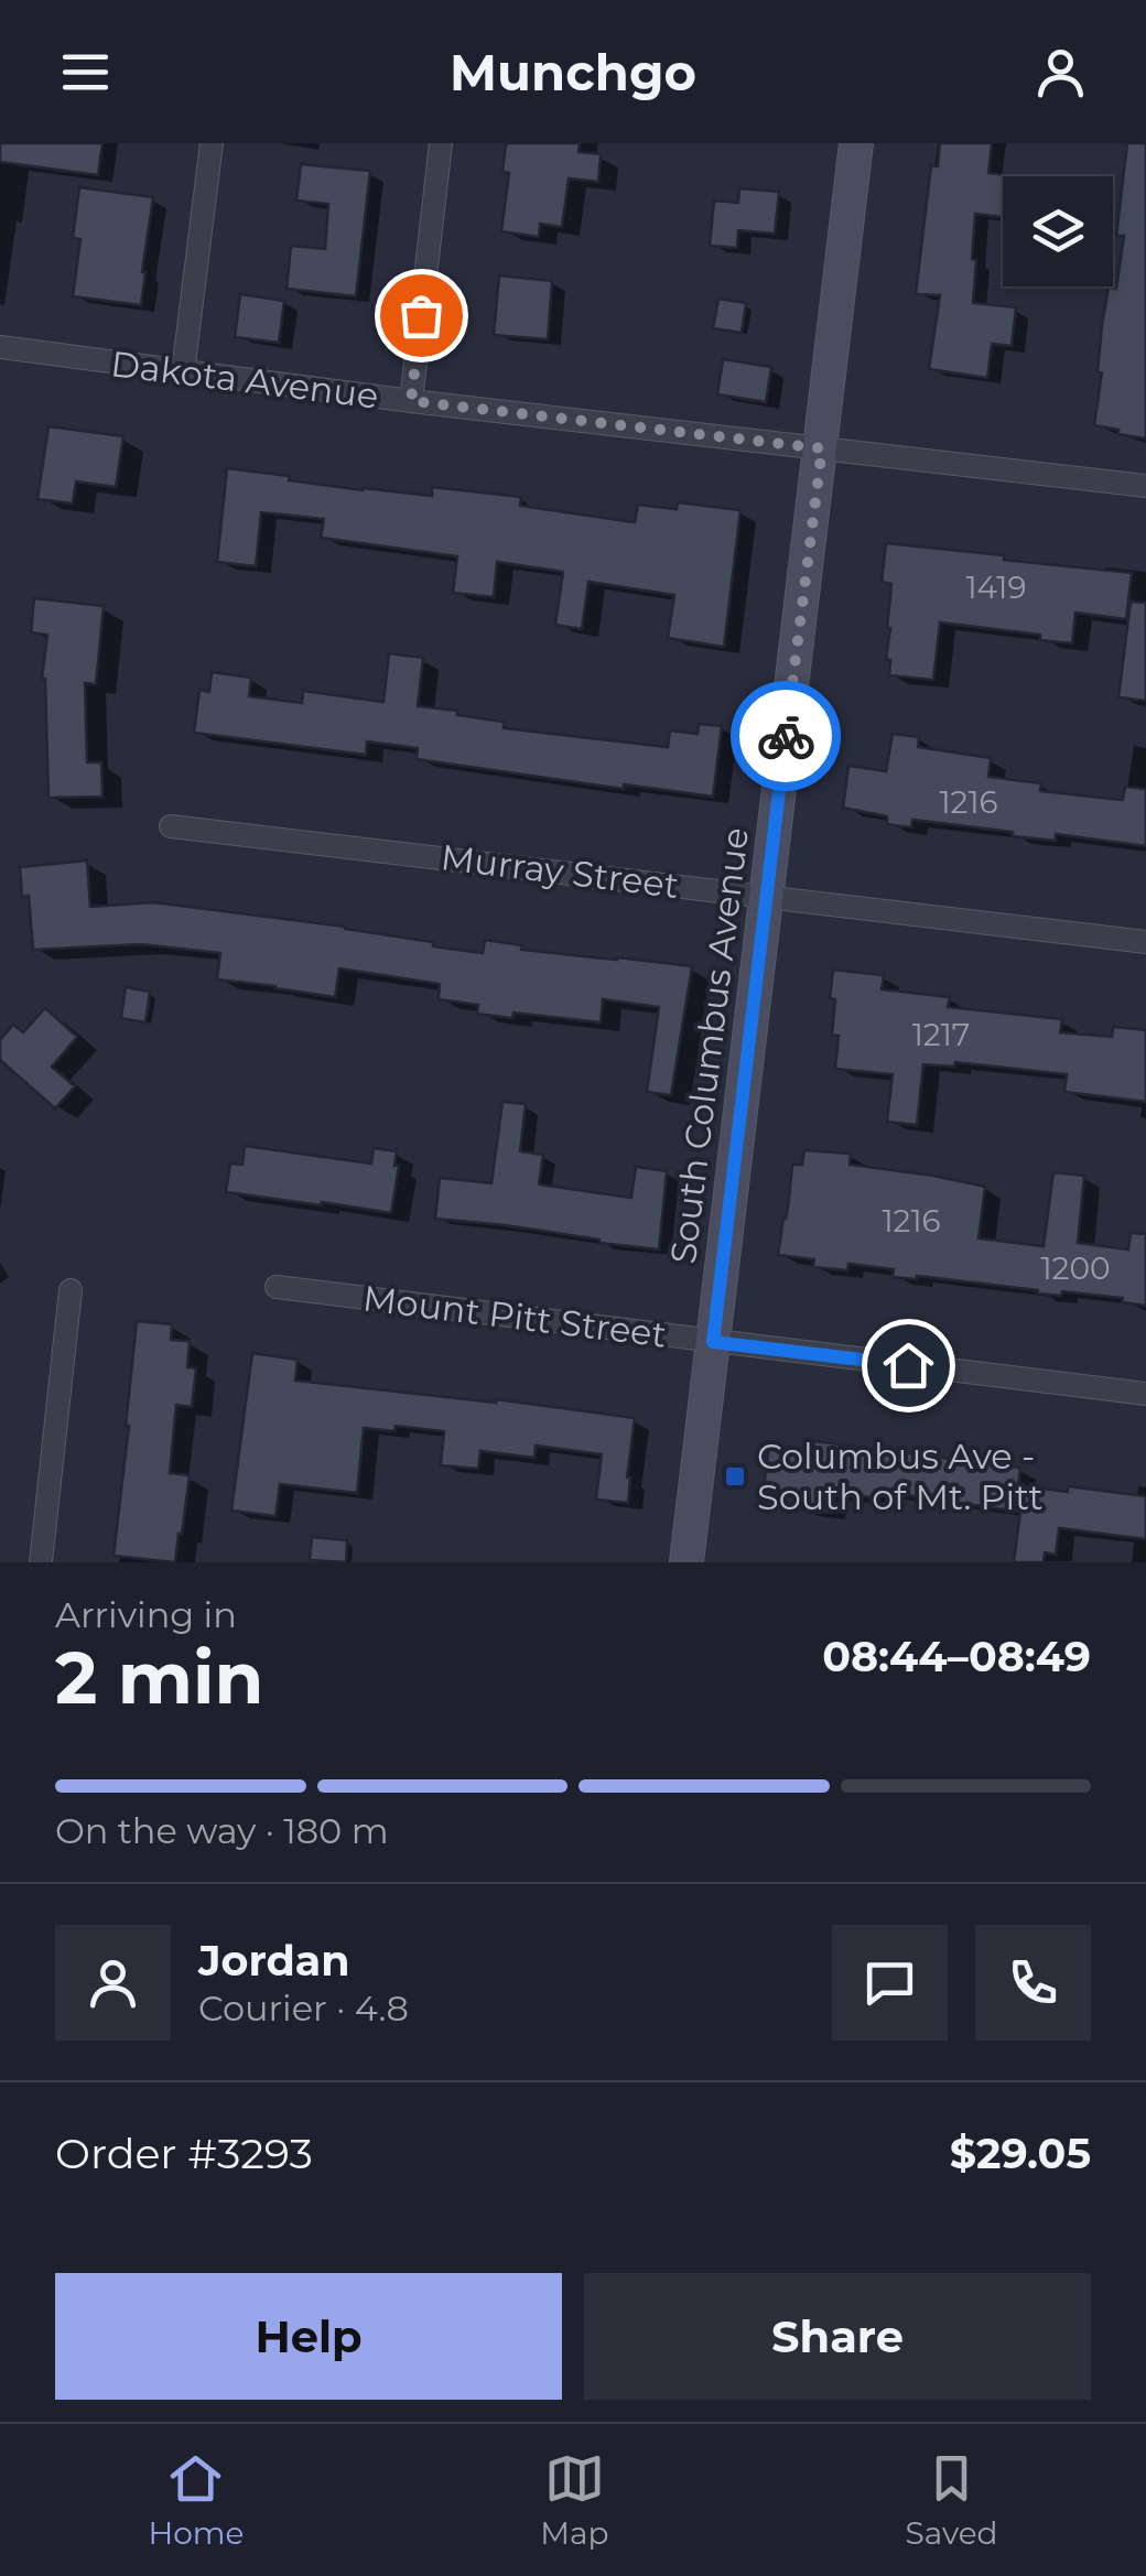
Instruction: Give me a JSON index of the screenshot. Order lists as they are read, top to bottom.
{
  "streets": {
    "main road": ["South Columbus Avenue"],
    "street": ["Dakota Avenue", "Murray Street", "Mount Pitt Street"]
  },
  "crossings": [
    ["Dakota Avenue", "South Columbus Avenue"],
    ["Murray Street", "South Columbus Avenue"],
    ["South Columbus Avenue", "Mount Pitt Street"]
  ],
  "places": {
    "transit": ["Columbus Ave - South of Mt. Pitt"]
  },
  "house_numbers": [
    "1419",
    "1216",
    "1217",
    "1216",
    "1200"
  ],
  "page": {
    "header": "Munchgo",
    "heading": ["2 min", "Arriving in", "08:44–08:49"],
    "panel": [
      "Jordan",
      "Courier · 4.8",
      "Order #3293",
      "$29.05"
    ],
    "bar": "On the way · 180 m",
    "buttons": ["Help", "Share"],
    "tabs": ["Home", "Map", "Saved"]
  }
}
